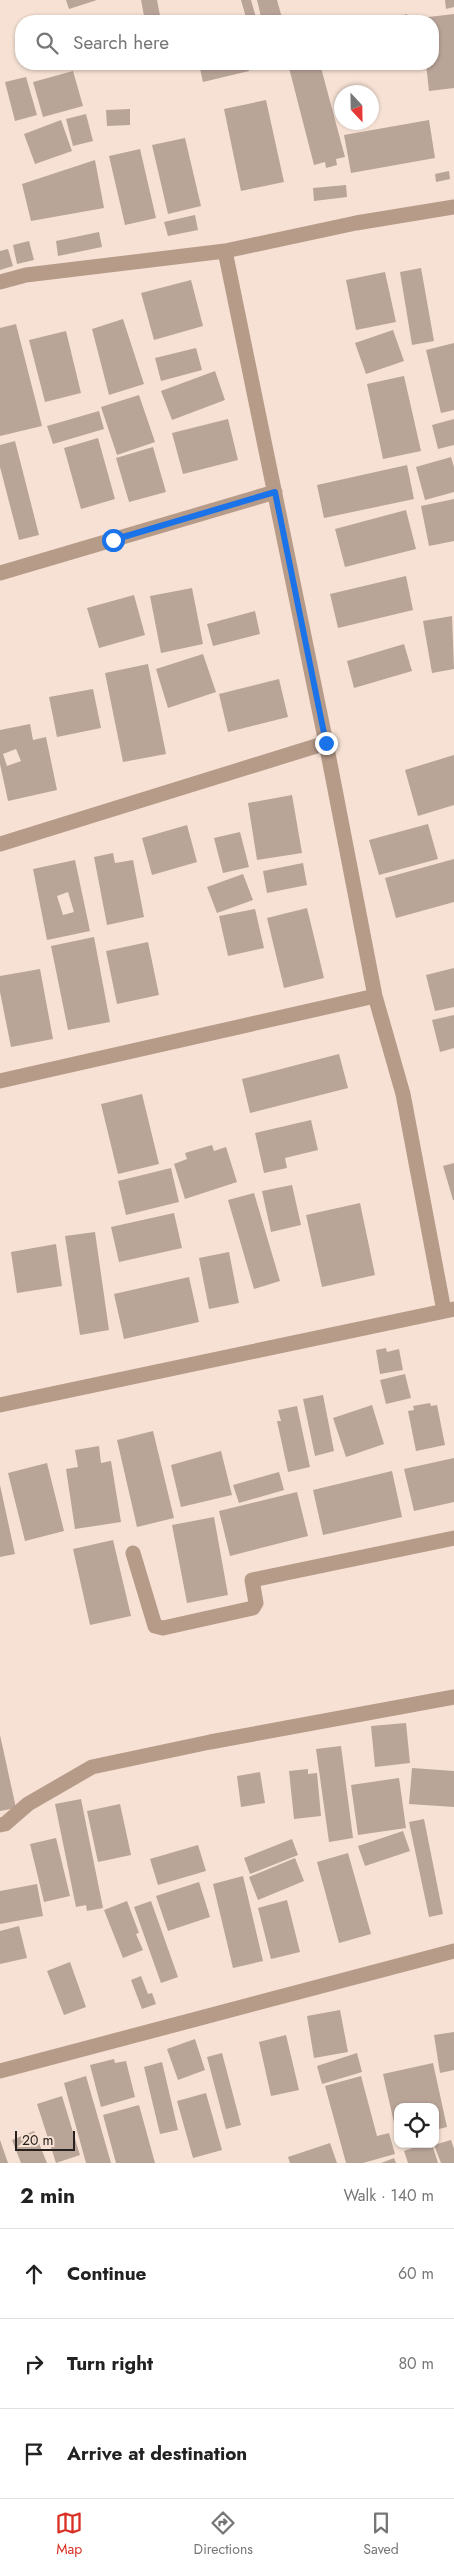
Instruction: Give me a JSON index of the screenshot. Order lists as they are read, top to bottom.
{
  "scale_bar": "20 m",
  "north": "bottom",
  "page": {
    "search": "Search here",
    "scale": "20 m",
    "heading": ["2 min", "Walk · 140 m"],
    "list": [
      ["Continue", "60 m"],
      ["Turn right", "80 m"],
      "Arrive at destination"
    ],
    "nav": ["Map", "Directions", "Saved"]
  }
}
